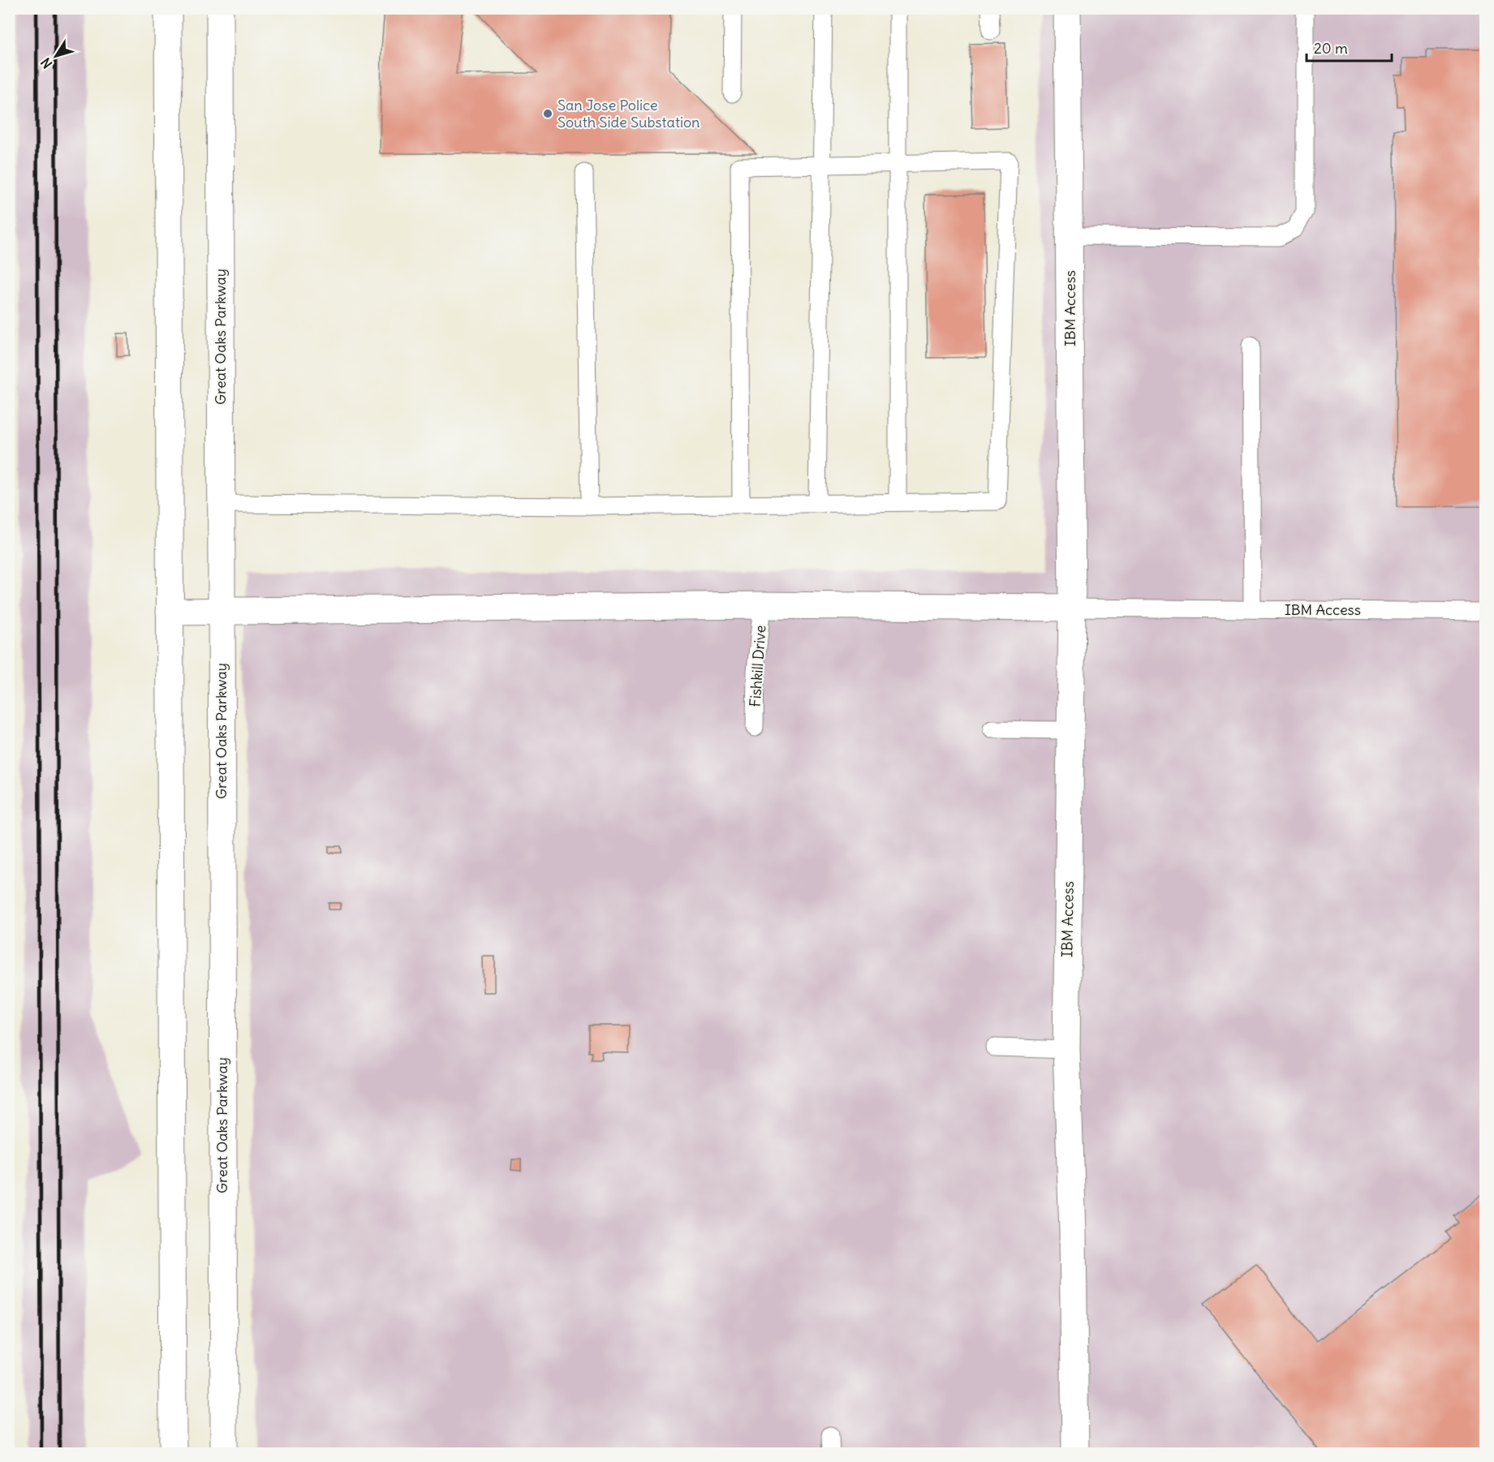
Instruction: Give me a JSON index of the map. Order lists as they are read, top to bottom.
{
  "streets": {
    "main road": ["IBM Access", "Great Oaks Parkway"],
    "lane": ["Fishkill Drive"]
  },
  "places": ["San Jose Police South Side Substation"],
  "scale_bar": "20 m",
  "north": "bottom left"
}
